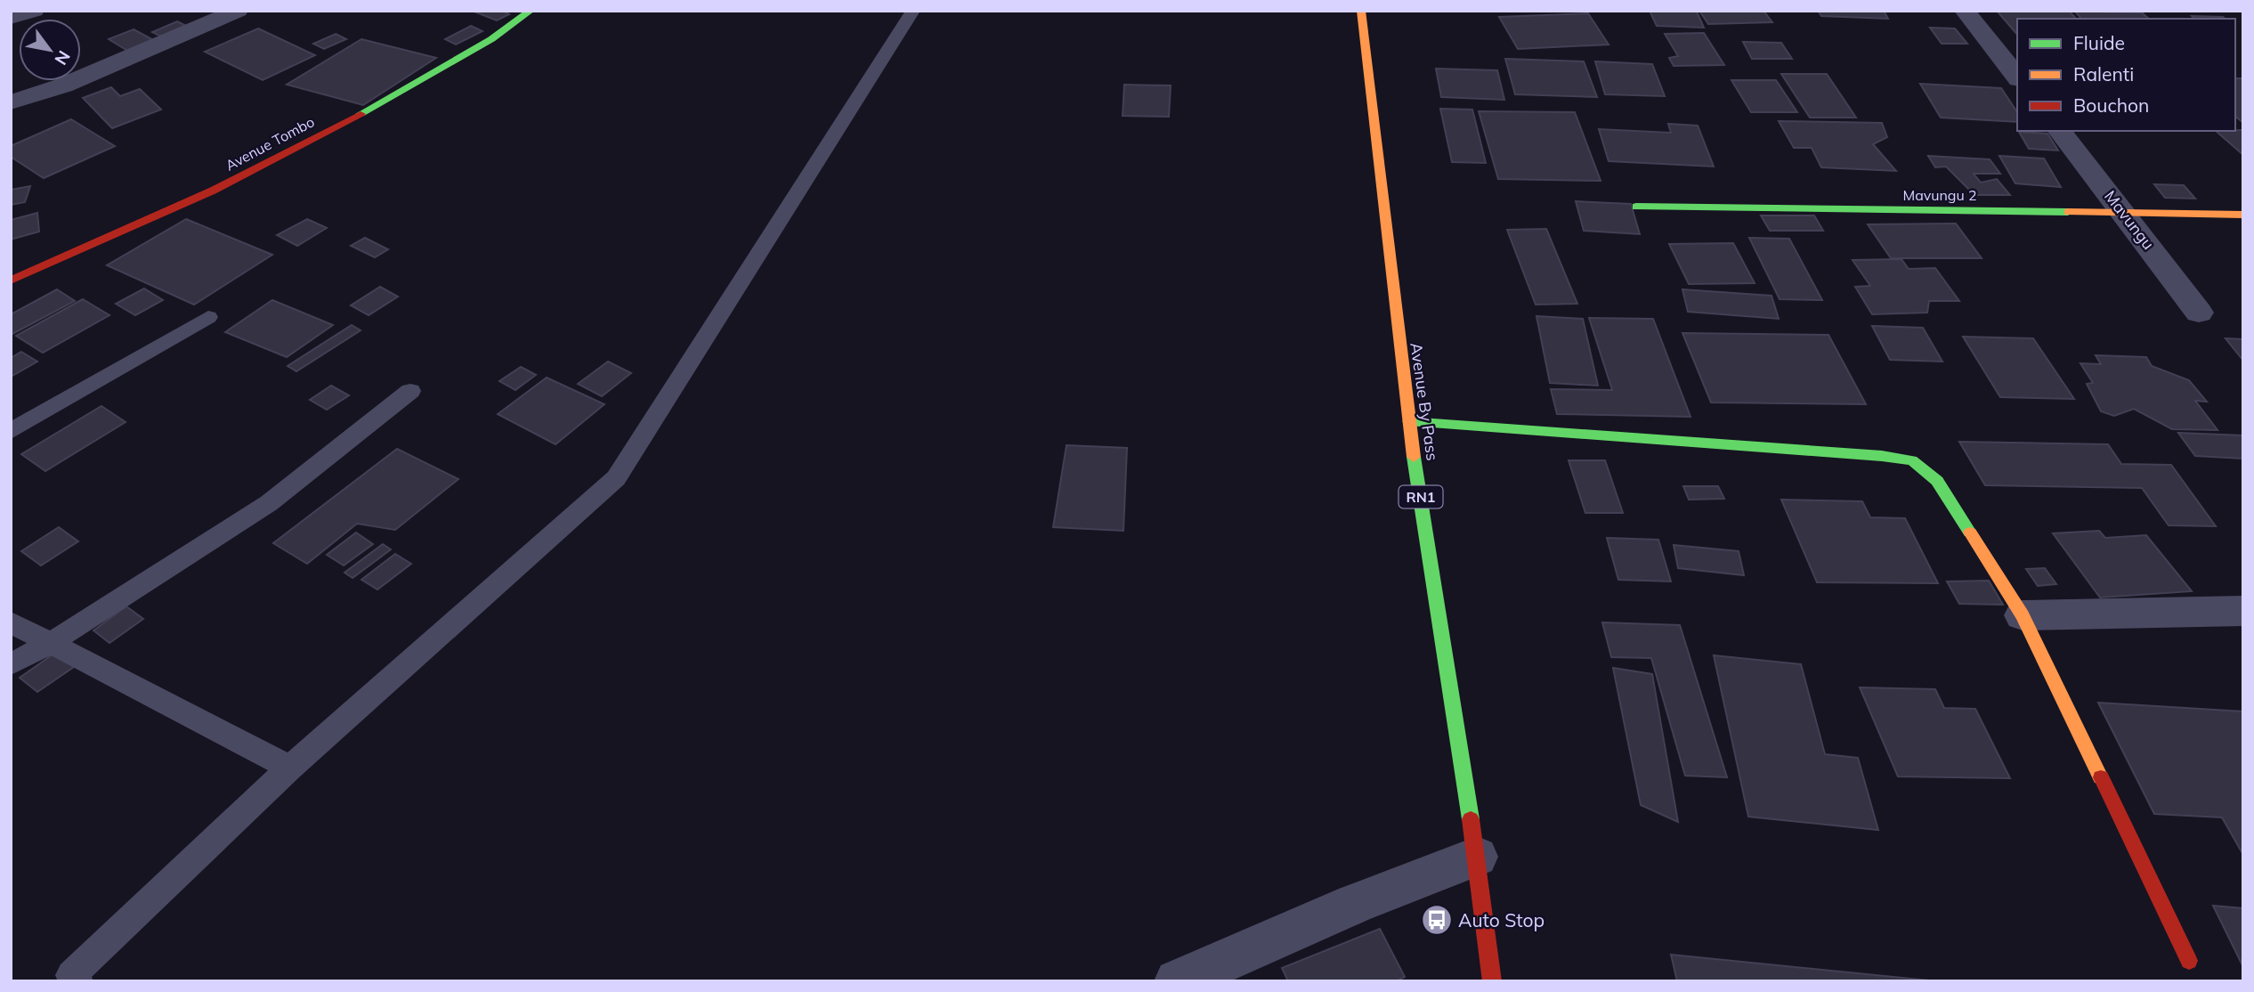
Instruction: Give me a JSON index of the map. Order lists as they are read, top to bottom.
{
  "streets": {
    "main road": [
      "Avenue Tombo",
      "Mavungu 2",
      "Avenue By Pass",
      "RN1"
    ],
    "street": ["Mavungu"]
  },
  "crossings": [
    ["Mavungu 2", "Mavungu"]
  ],
  "places": {
    "bus stop": ["Auto Stop"]
  },
  "legend": ["Fluide", "Ralenti", "Bouchon"],
  "north": "bottom right"
}
